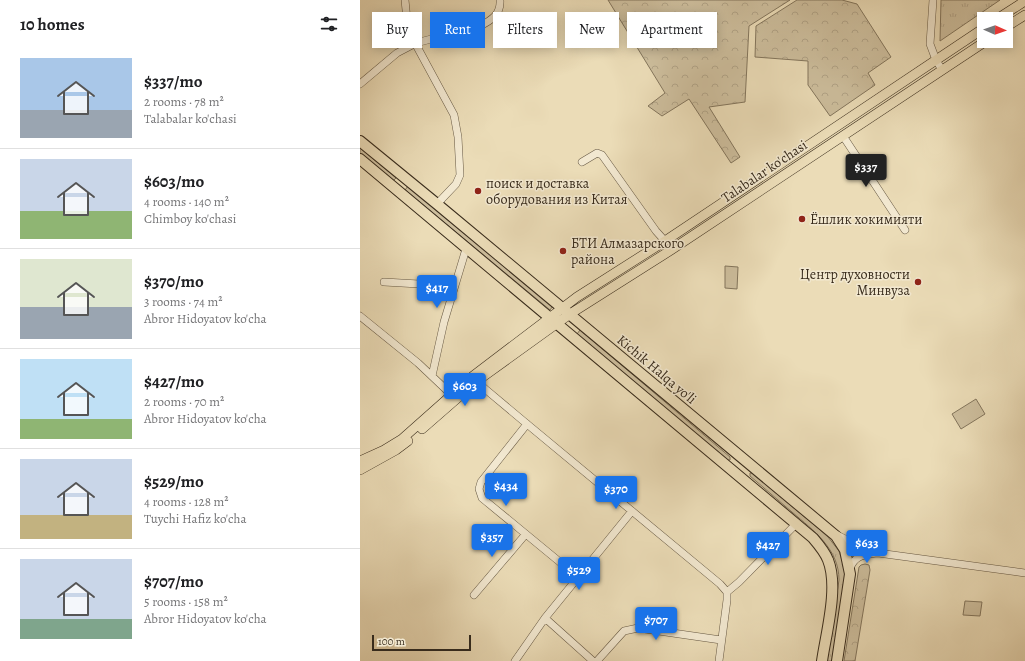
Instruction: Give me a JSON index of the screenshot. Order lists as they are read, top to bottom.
{
  "streets": {
    "highway": ["Kichik Halqa yo'li"],
    "main road": ["Talabalar ko'chasi"]
  },
  "crossings": [
    ["Talabalar ko'chasi", "Kichik Halqa yo'li"]
  ],
  "places": [
    "поиск и доставка оборудования из Китая",
    "Ёшлик хокимияти",
    "БТИ Алмазарского района",
    "Центр духовности Минвуза"
  ],
  "scale_bar": "100 m",
  "north": "right",
  "page": {
    "heading": "10 homes",
    "chip": [
      "Buy",
      "Rent",
      "Filters",
      "New",
      "Apartment"
    ],
    "list": [
      {
        "name": "$337/mo",
        "note": "2 rooms · 78 m² · Talabalar ko'chasi"
      },
      {
        "name": "$603/mo",
        "note": "4 rooms · 140 m² · Chimboy ko'chasi"
      },
      {
        "name": "$370/mo",
        "note": "3 rooms · 74 m² · Abror Hidoyatov ko'cha"
      },
      {
        "name": "$427/mo",
        "note": "2 rooms · 70 m² · Abror Hidoyatov ko'cha"
      },
      {
        "name": "$529/mo",
        "note": "4 rooms · 128 m² · Tuychi Hafiz ko'cha"
      },
      {
        "name": "$707/mo",
        "note": "5 rooms · 158 m² · Abror Hidoyatov ko'cha"
      }
    ],
    "price": [
      "$337",
      "$417",
      "$603",
      "$434",
      "$370",
      "$357",
      "$633",
      "$427",
      "$529",
      "$707"
    ],
    "scale": "100 m"
  }
}
